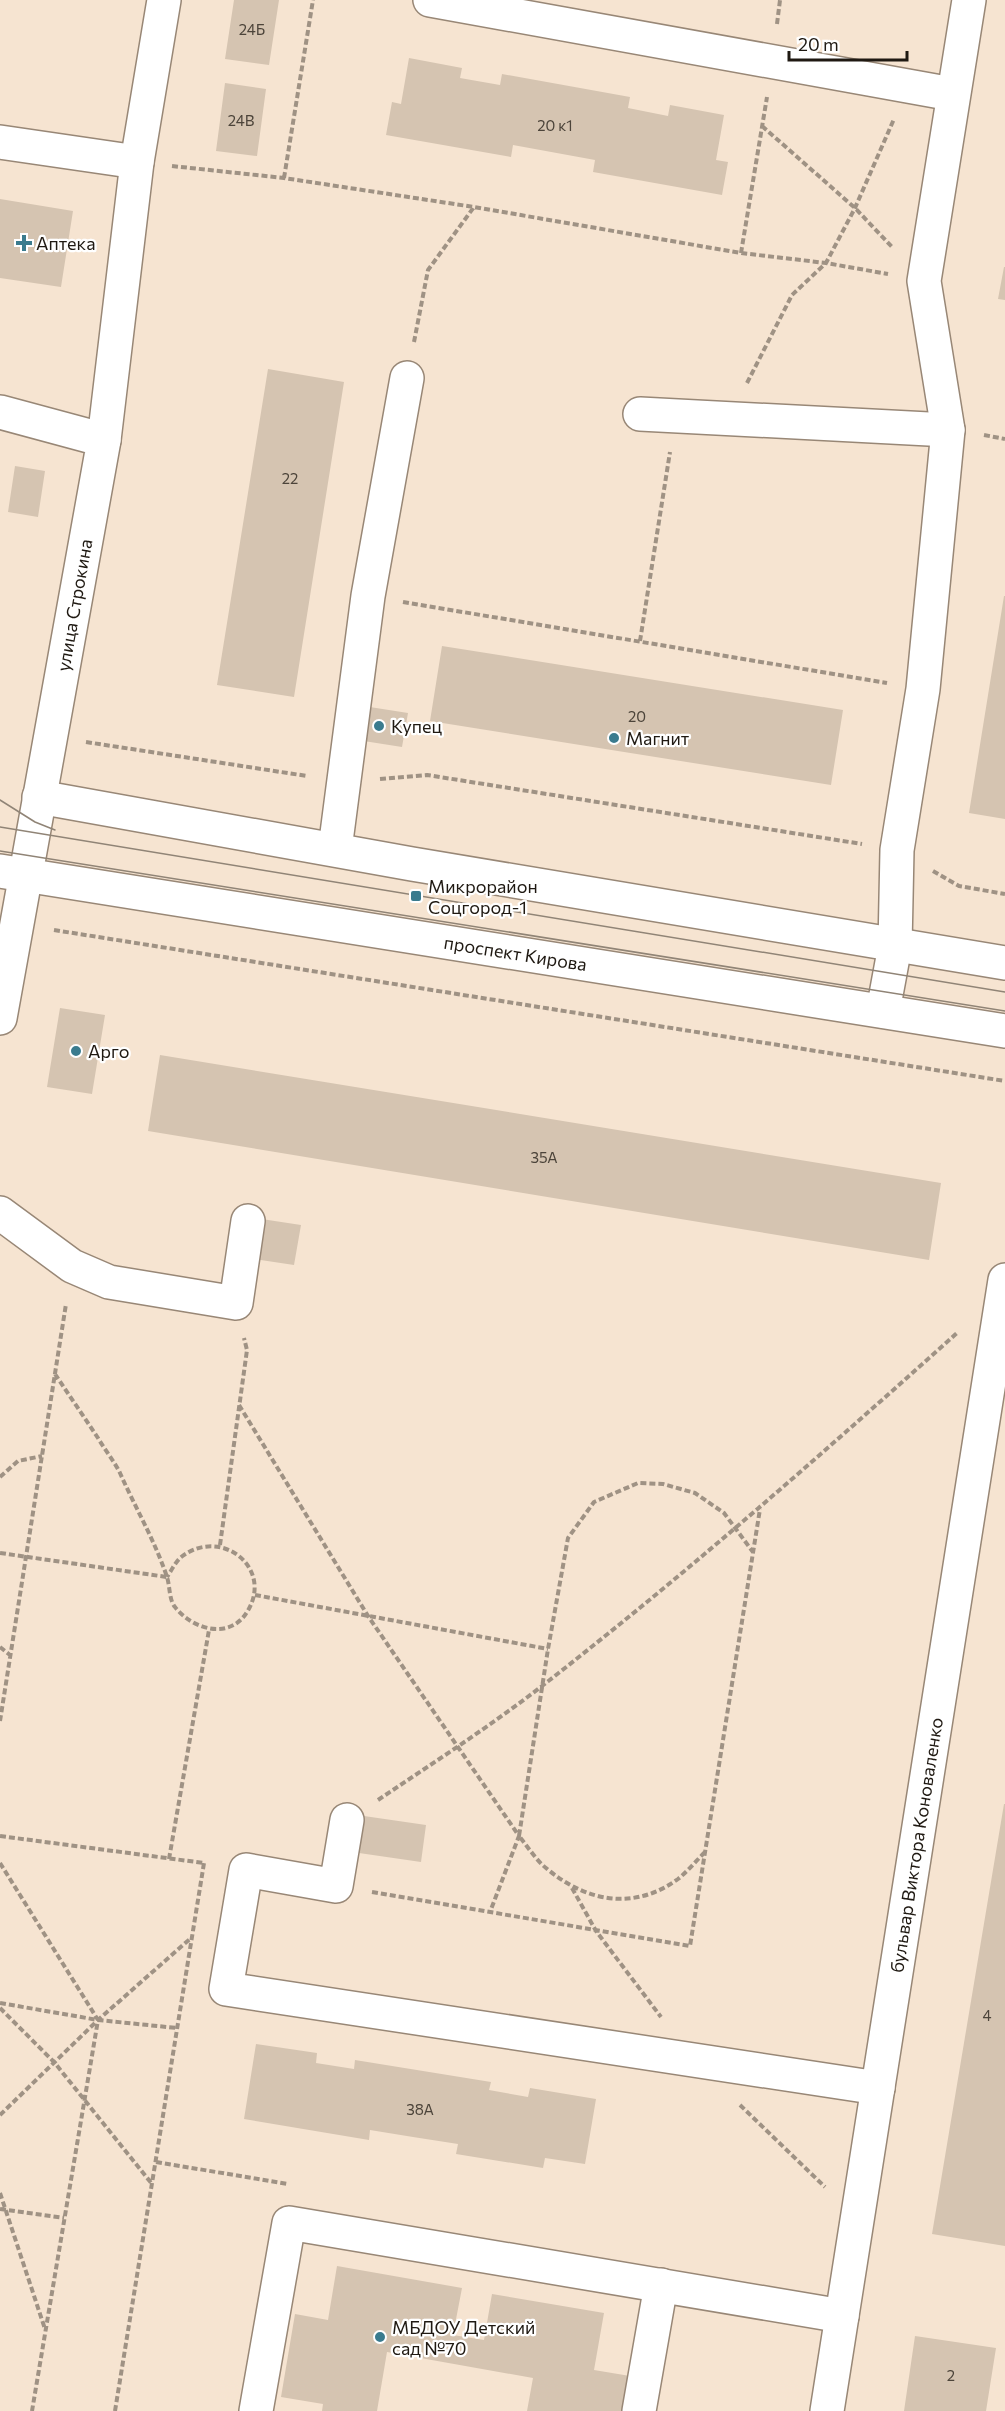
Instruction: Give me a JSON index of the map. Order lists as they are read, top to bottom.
{
  "streets": {
    "street": ["улица Строкина", "проспект Кирова", "бульвар Виктора Коноваленко"]
  },
  "crossings": [
    ["улица Строкина", "проспект Кирова"]
  ],
  "places": {
    "health": ["Аптека"],
    "other": [
      "Купец",
      "Магнит",
      "Арго",
      "МБДОУ Детский сад №70"
    ],
    "transit": ["Микрорайон Соцгород-1"]
  },
  "house_numbers": [
    "24Б",
    "24В",
    "20 к1",
    "22",
    "20",
    "35А",
    "4",
    "38А",
    "2"
  ],
  "scale_bar": "20 m"
}
